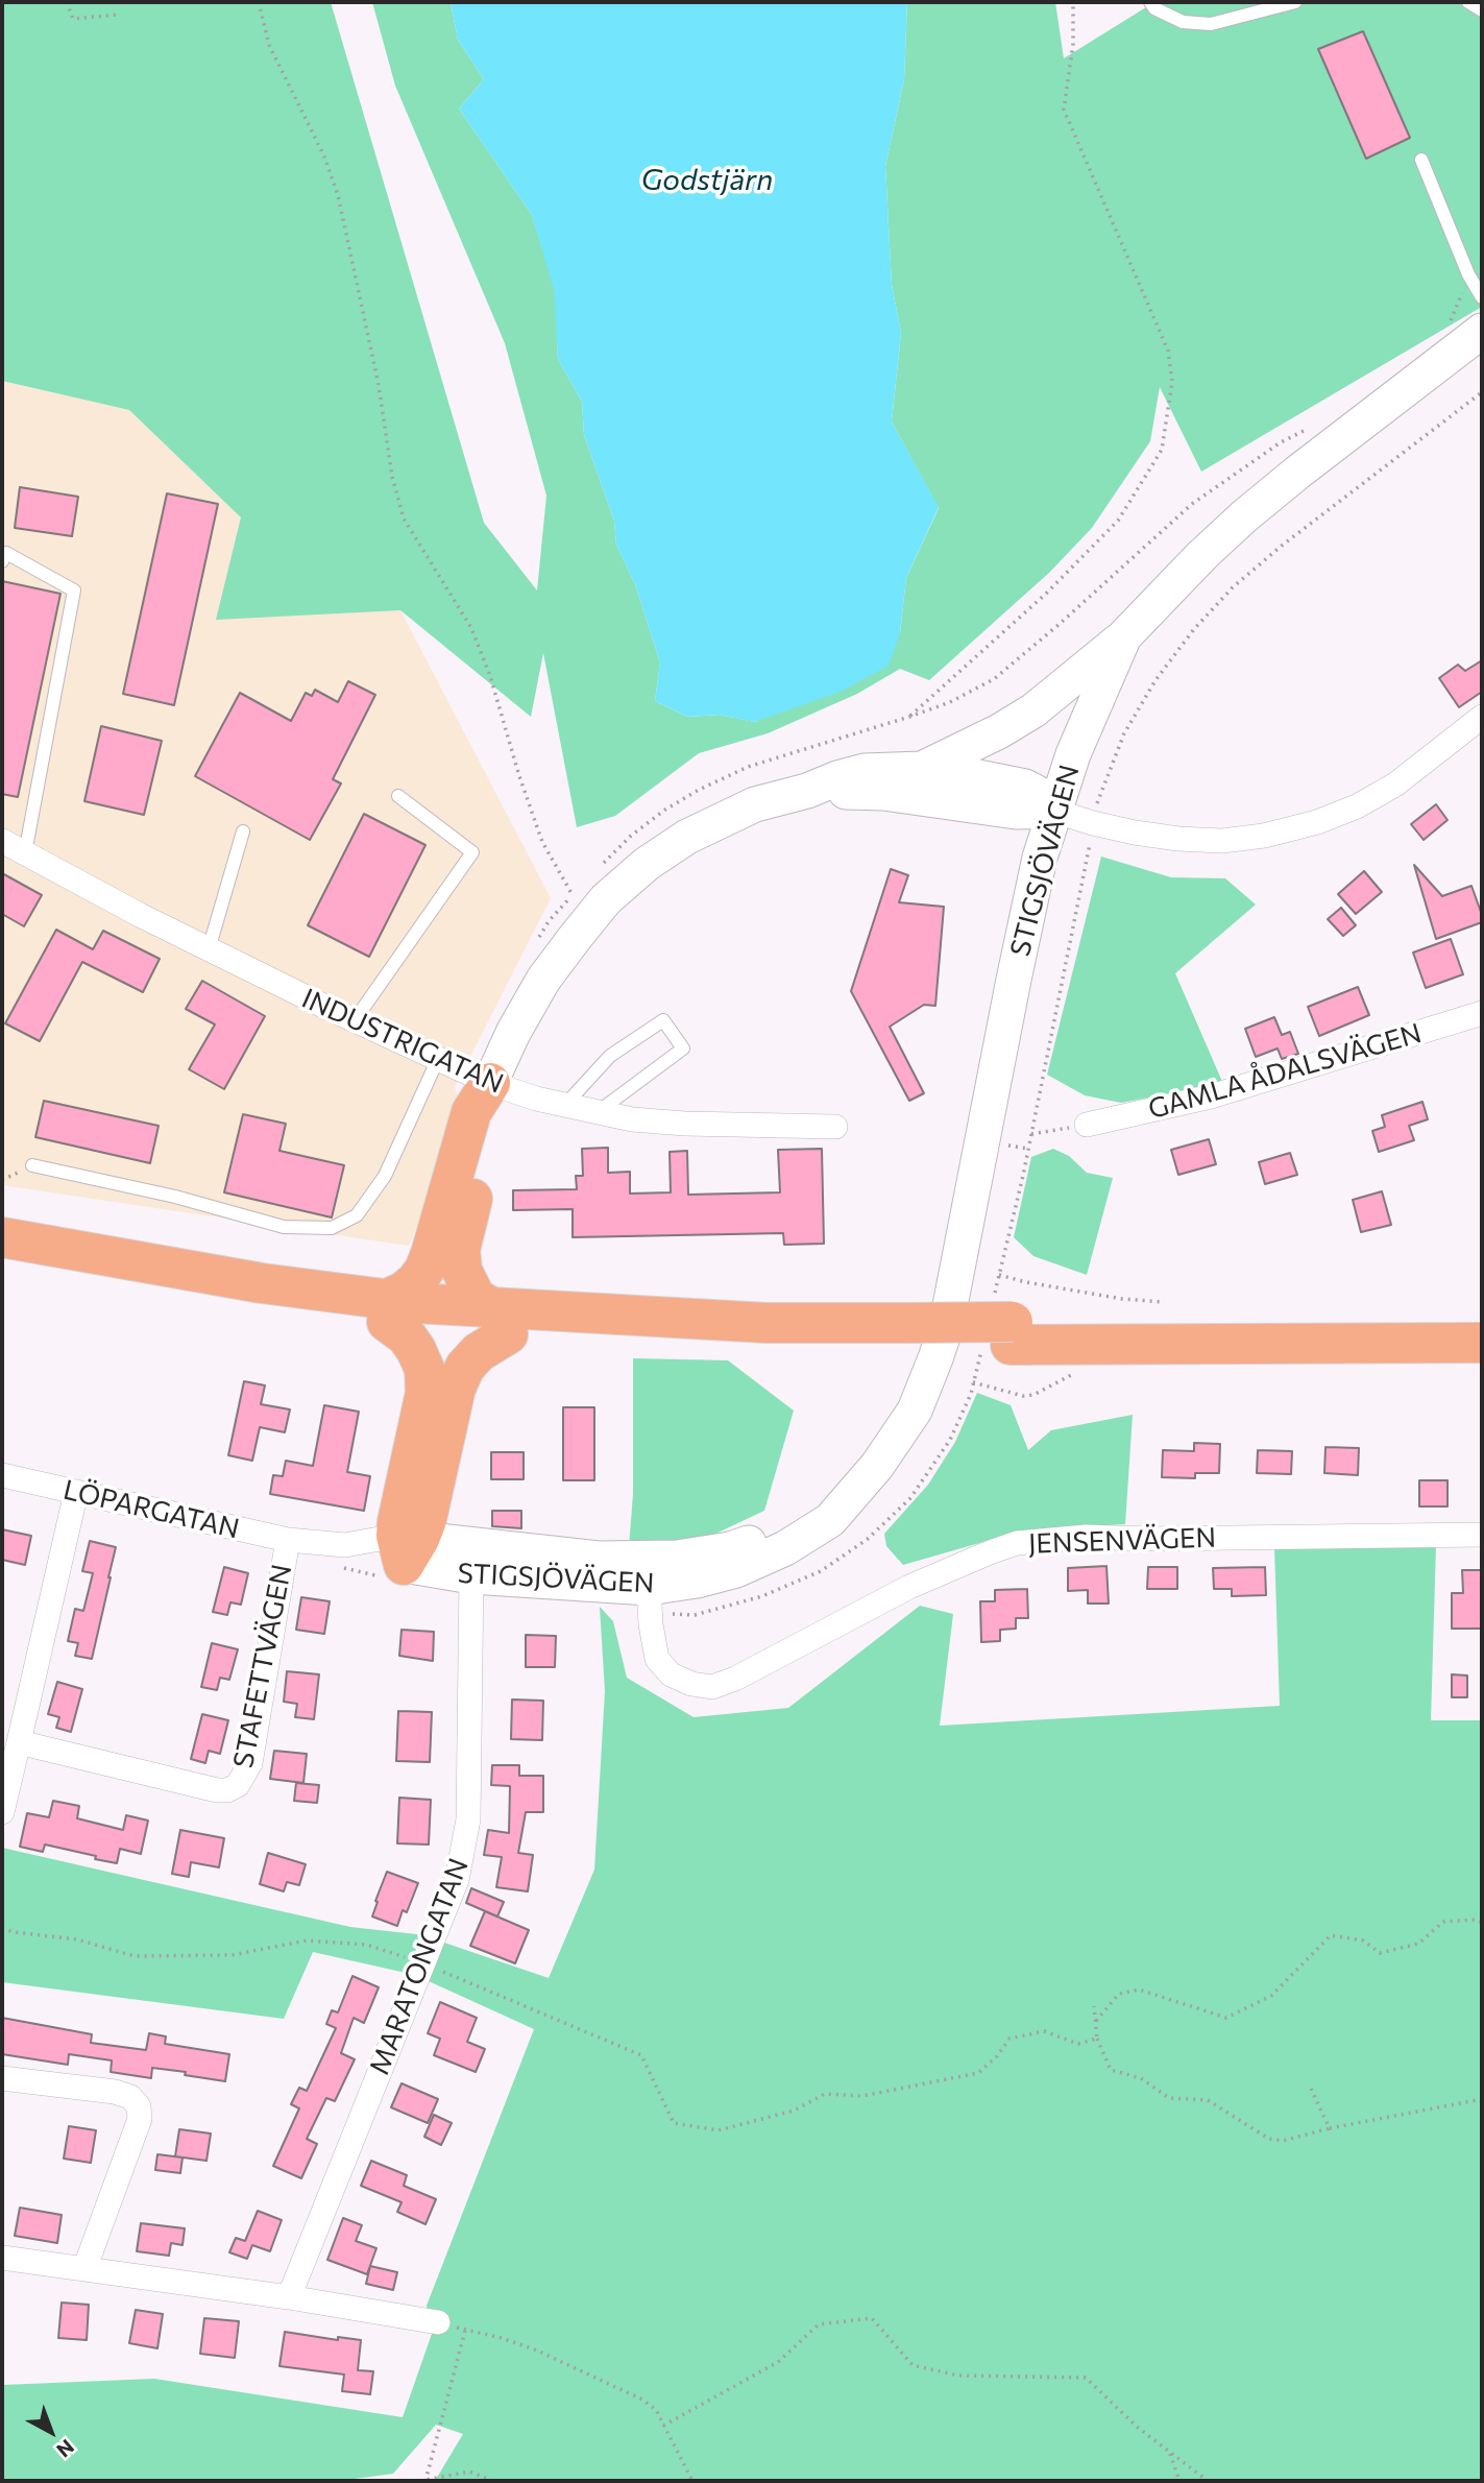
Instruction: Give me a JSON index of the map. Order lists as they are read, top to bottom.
{
  "streets": {
    "main road": ["STIGSJÖVÄGEN"],
    "street": [
      "INDUSTRIGATAN",
      "GAMLA ÅDALSVÄGEN",
      "LÖPARGATAN",
      "JENSENVÄGEN",
      "STAFETTVÄGEN",
      "MARATONGATAN"
    ]
  },
  "crossings": [
    ["STIGSJÖVÄGEN", "LÖPARGATAN"],
    ["STIGSJÖVÄGEN", "JENSENVÄGEN"],
    ["STIGSJÖVÄGEN", "MARATONGATAN"],
    ["LÖPARGATAN", "STAFETTVÄGEN"]
  ],
  "water": ["Godstjärn"],
  "north": "bottom right"
}
